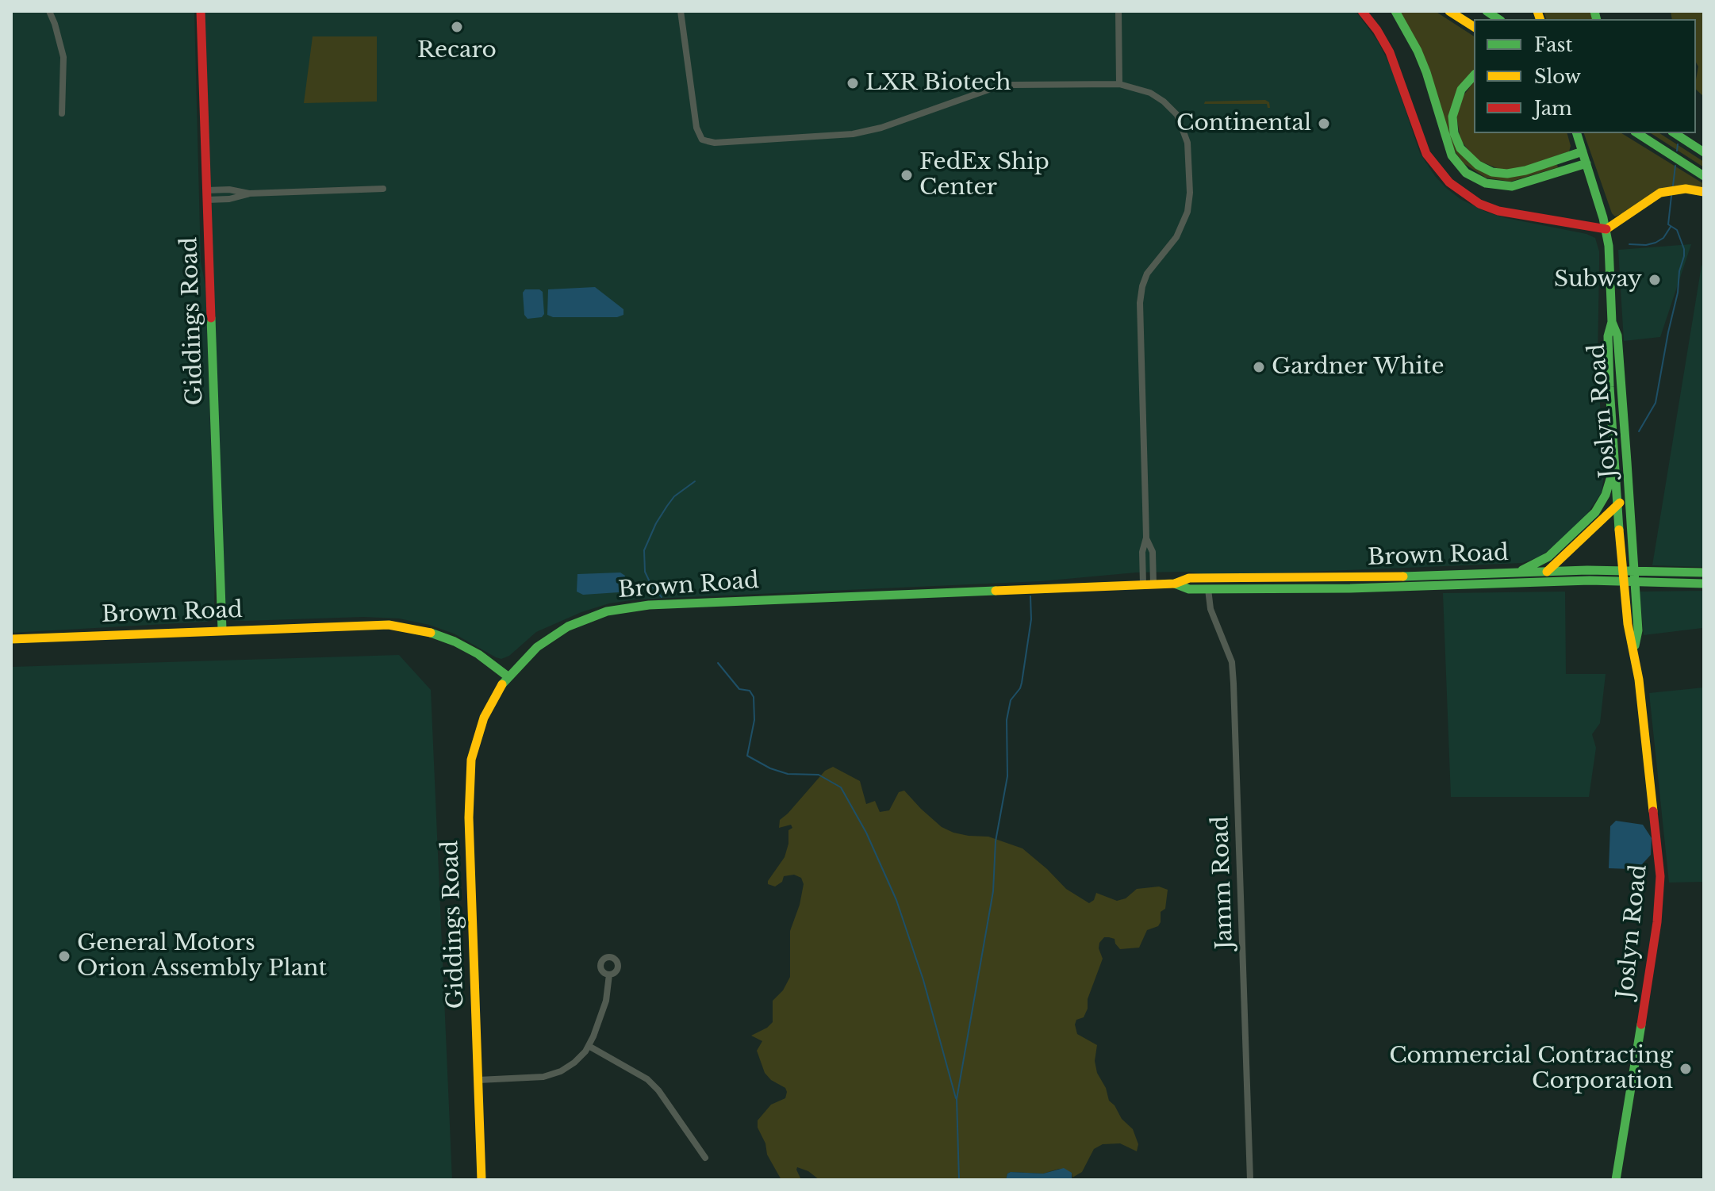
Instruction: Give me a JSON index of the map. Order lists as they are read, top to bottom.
{
  "streets": {
    "main road": ["Giddings Road", "Joslyn Road", "Brown Road"],
    "street": ["Jamm Road"]
  },
  "crossings": [
    ["Giddings Road", "Brown Road"],
    ["Joslyn Road", "Brown Road"],
    ["Brown Road", "Jamm Road"]
  ],
  "places": [
    "Recaro",
    "LXR Biotech",
    "Continental",
    "FedEx Ship Center",
    "Subway",
    "Gardner White",
    "General Motors Orion Assembly Plant",
    "Commercial Contracting Corporation"
  ],
  "legend": ["Fast", "Slow", "Jam"]
}
